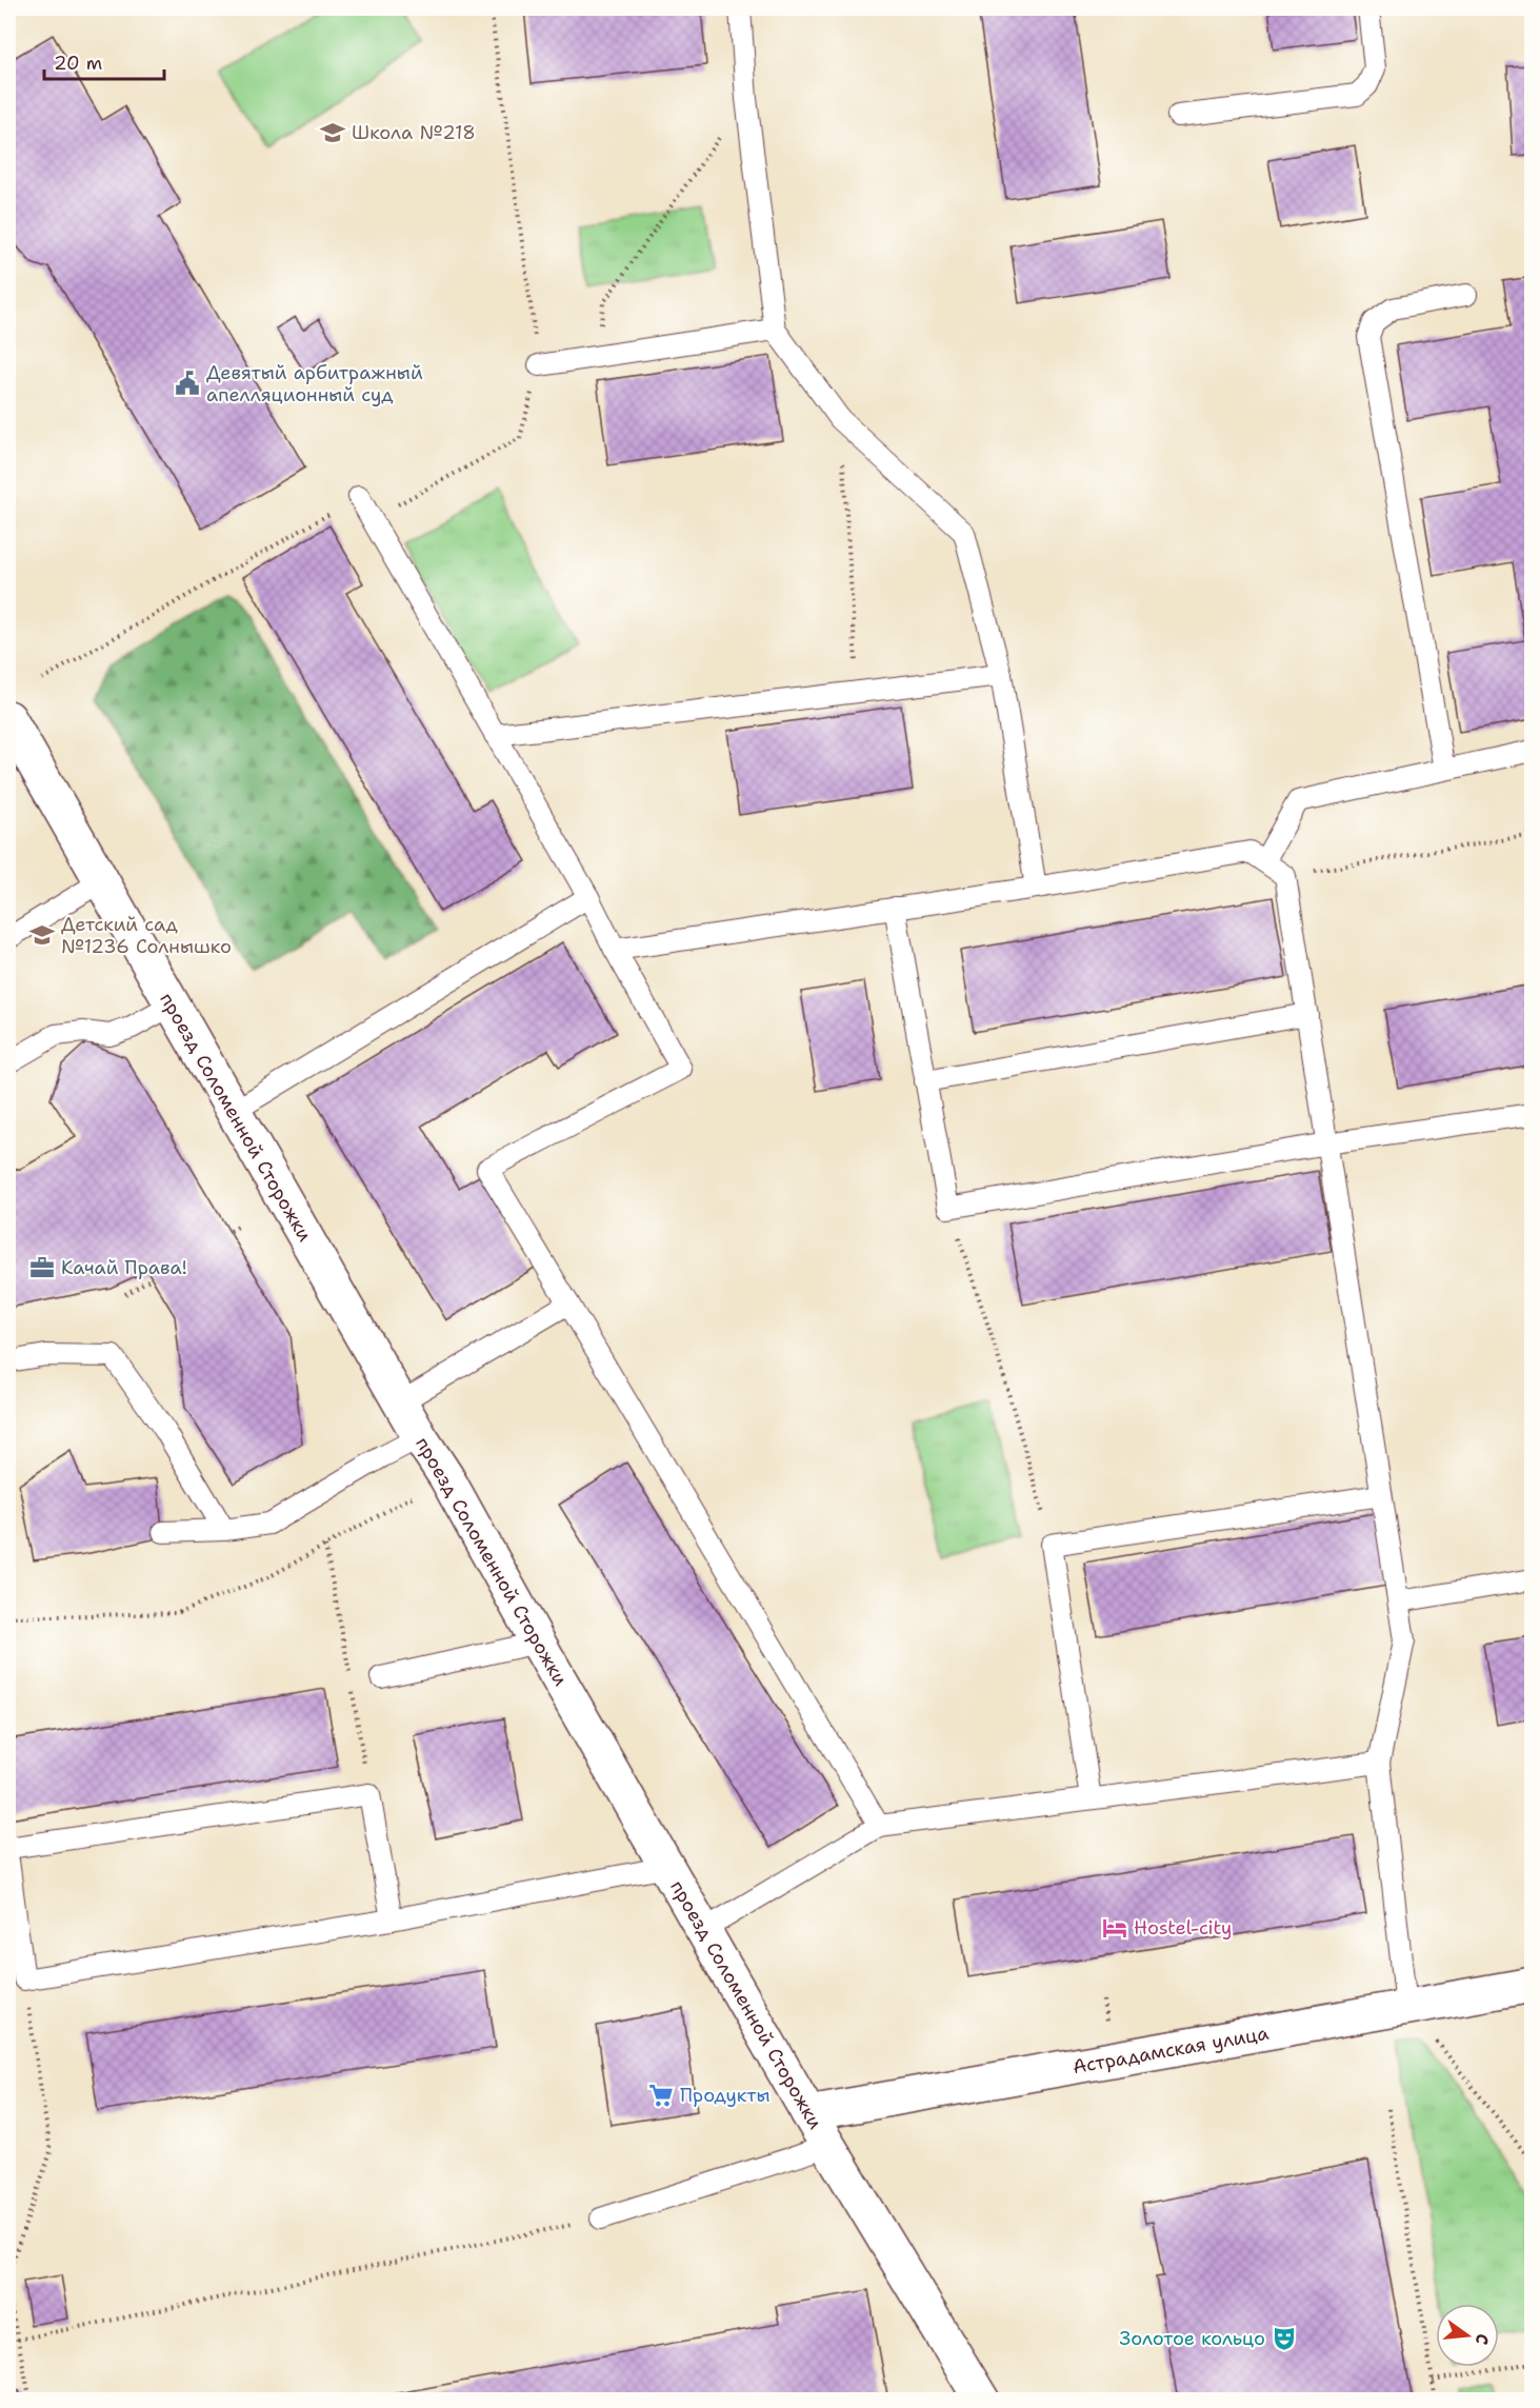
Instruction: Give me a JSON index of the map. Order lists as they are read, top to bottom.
{
  "streets": {
    "street": ["проезд Соломенной Сторожки", "Астрадамская улица"]
  },
  "crossings": [
    ["проезд Соломенной Сторожки", "Астрадамская улица"]
  ],
  "places": {
    "school or university": ["Школа №218", "Детский сад №1236 Солнышко"],
    "public building": ["Девятый арбитражный апелляционный суд"],
    "office": ["Качай Права!"],
    "hotel": ["Hostel-city"],
    "supermarket": ["Продукты"],
    "theatre": ["Золотое кольцо"]
  },
  "scale_bar": "20 m",
  "north": "right"
}
